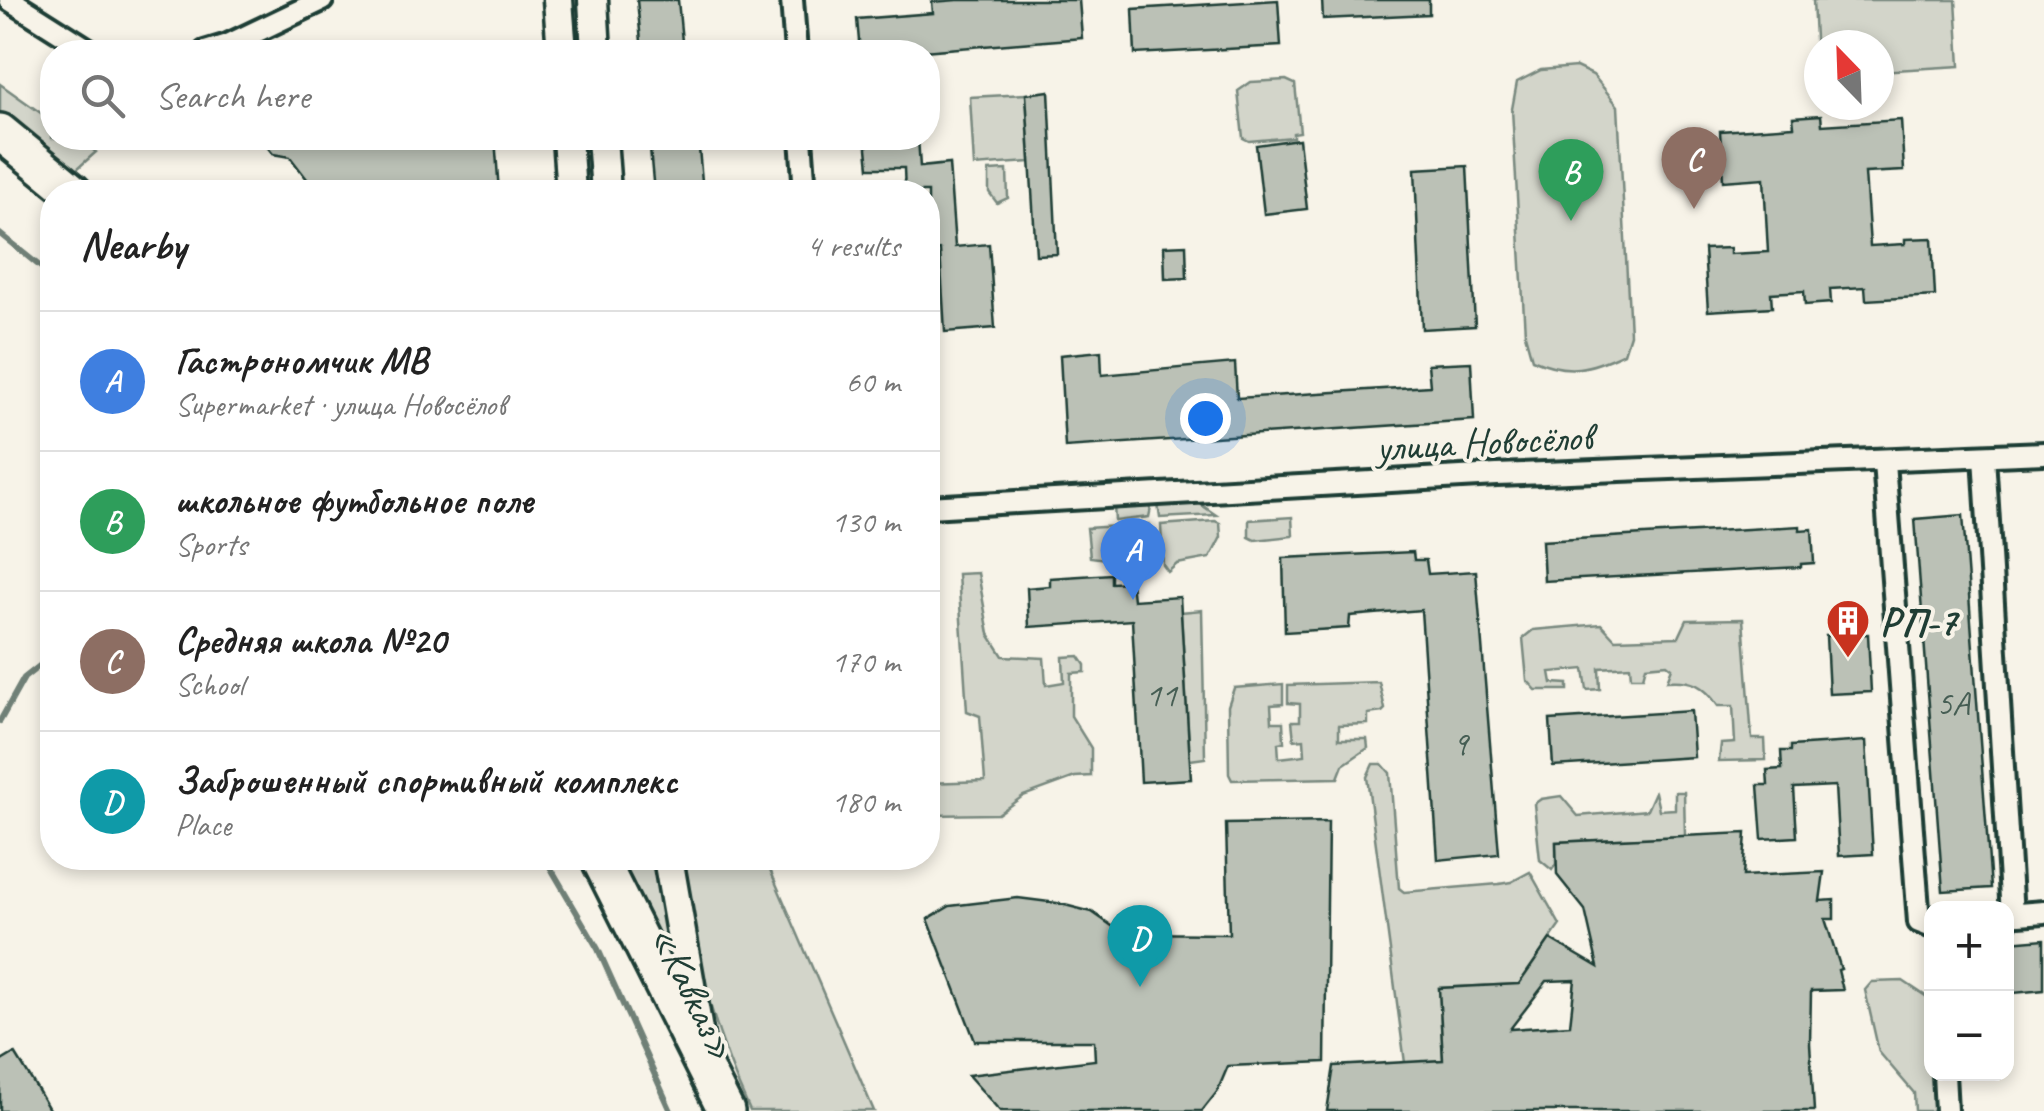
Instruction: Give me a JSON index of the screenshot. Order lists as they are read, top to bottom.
{
  "streets": {
    "highway": ["«Кавказ»"],
    "street": ["улица Новосёлов"]
  },
  "places": {
    "building": ["РП-7"]
  },
  "house_numbers": ["11", "5А", "9"],
  "north": "top left",
  "page": {
    "search": "Search here",
    "pins": [
      "C",
      "B",
      "A",
      "D"
    ],
    "heading": ["Nearby", "4 results"],
    "list": [
      {
        "mark": "A",
        "name": "Гастрономчик МВ",
        "note": "Supermarket · улица Новосёлов",
        "value": "60 m"
      },
      {
        "mark": "B",
        "name": "школьное футбольное поле",
        "note": "Sports",
        "value": "130 m"
      },
      {
        "mark": "C",
        "name": "Средняя школа №20",
        "note": "School",
        "value": "170 m"
      },
      {
        "mark": "D",
        "name": "Заброшенный спортивный комплекс",
        "note": "Place",
        "value": "180 m"
      }
    ],
    "map_buttons": ["+", "−"]
  }
}
